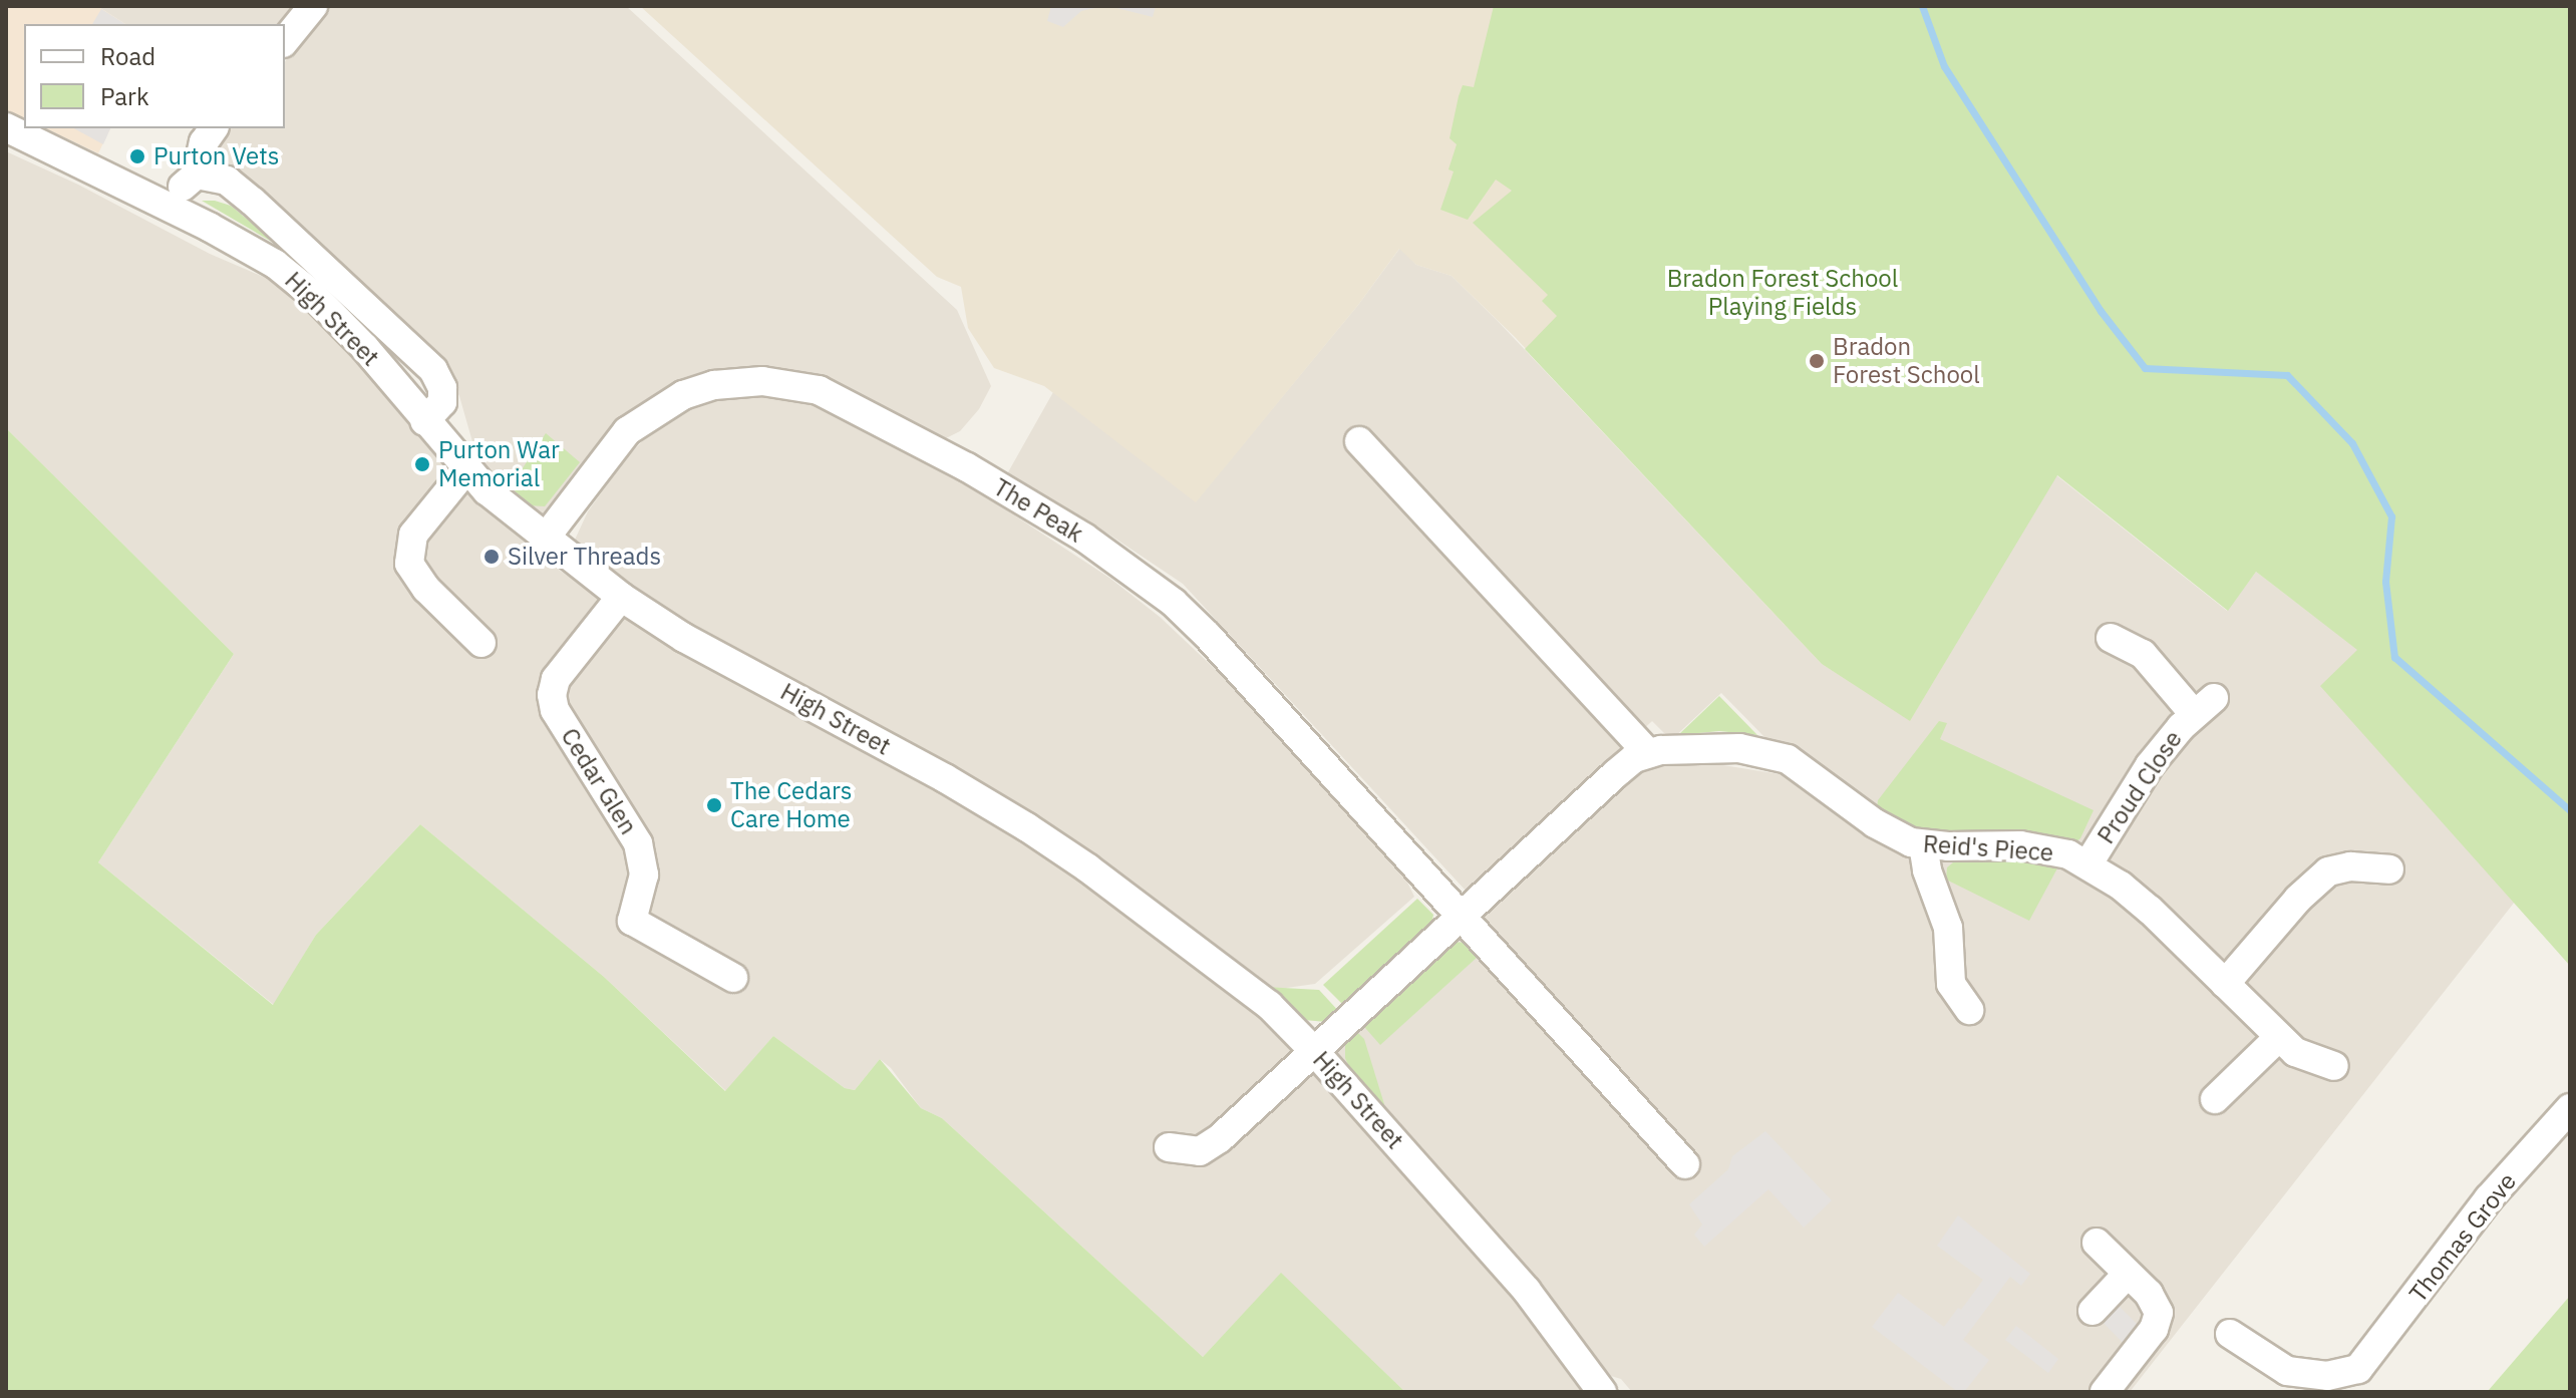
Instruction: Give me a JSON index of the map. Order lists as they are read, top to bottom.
{
  "streets": {
    "street": [
      "High Street",
      "The Peak",
      "Cedar Glen",
      "Proud Close",
      "Reid's Piece",
      "Thomas Grove"
    ]
  },
  "crossings": [
    ["High Street", "The Peak"],
    ["High Street", "Cedar Glen"],
    ["High Street", "Reid's Piece"],
    ["The Peak", "Reid's Piece"],
    ["Proud Close", "Reid's Piece"]
  ],
  "parks": ["Bradon Forest School Playing Fields"],
  "places": [
    "Purton Vets",
    "Bradon Forest School",
    "Purton War Memorial",
    "Silver Threads",
    "The Cedars Care Home"
  ],
  "legend": ["Road", "Park"]
}
